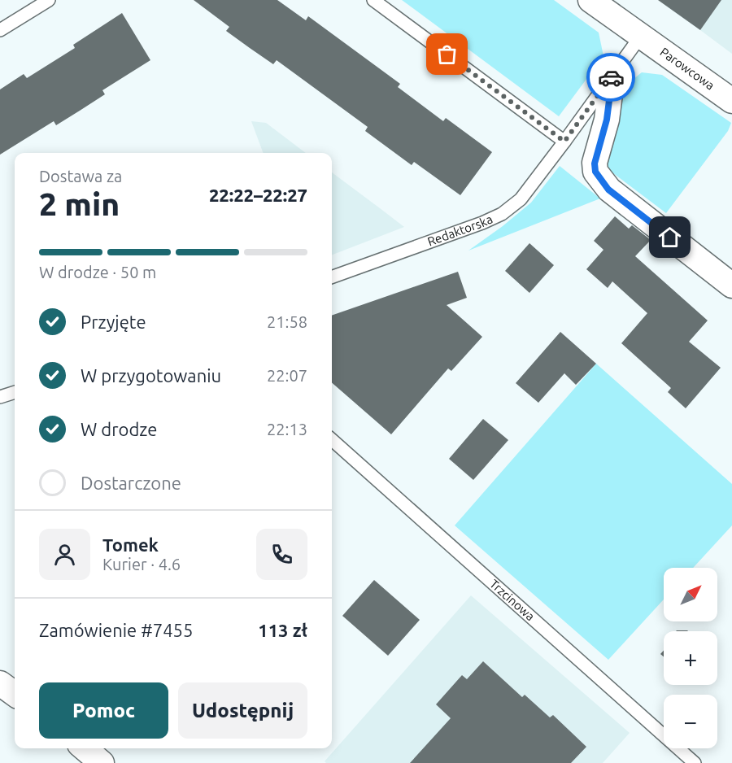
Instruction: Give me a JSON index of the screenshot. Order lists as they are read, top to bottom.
{
  "streets": {
    "street": ["Parowcowa"],
    "lane": ["Redaktorska", "Trzcinowa"]
  },
  "north": "top right",
  "page": {
    "heading": ["2 min", "Dostawa za", "22:22–22:27"],
    "panel": [
      "Tomek",
      "Kurier · 4.6",
      "Zamówienie #7455",
      "113 zł"
    ],
    "bar": "W drodze · 50 m",
    "list": [
      ["Przyjęte", "21:58"],
      ["W przygotowaniu", "22:07"],
      ["W drodze", "22:13"],
      "Dostarczone"
    ],
    "map_buttons": ["+", "−"],
    "buttons": ["Pomoc", "Udostępnij"]
  }
}
